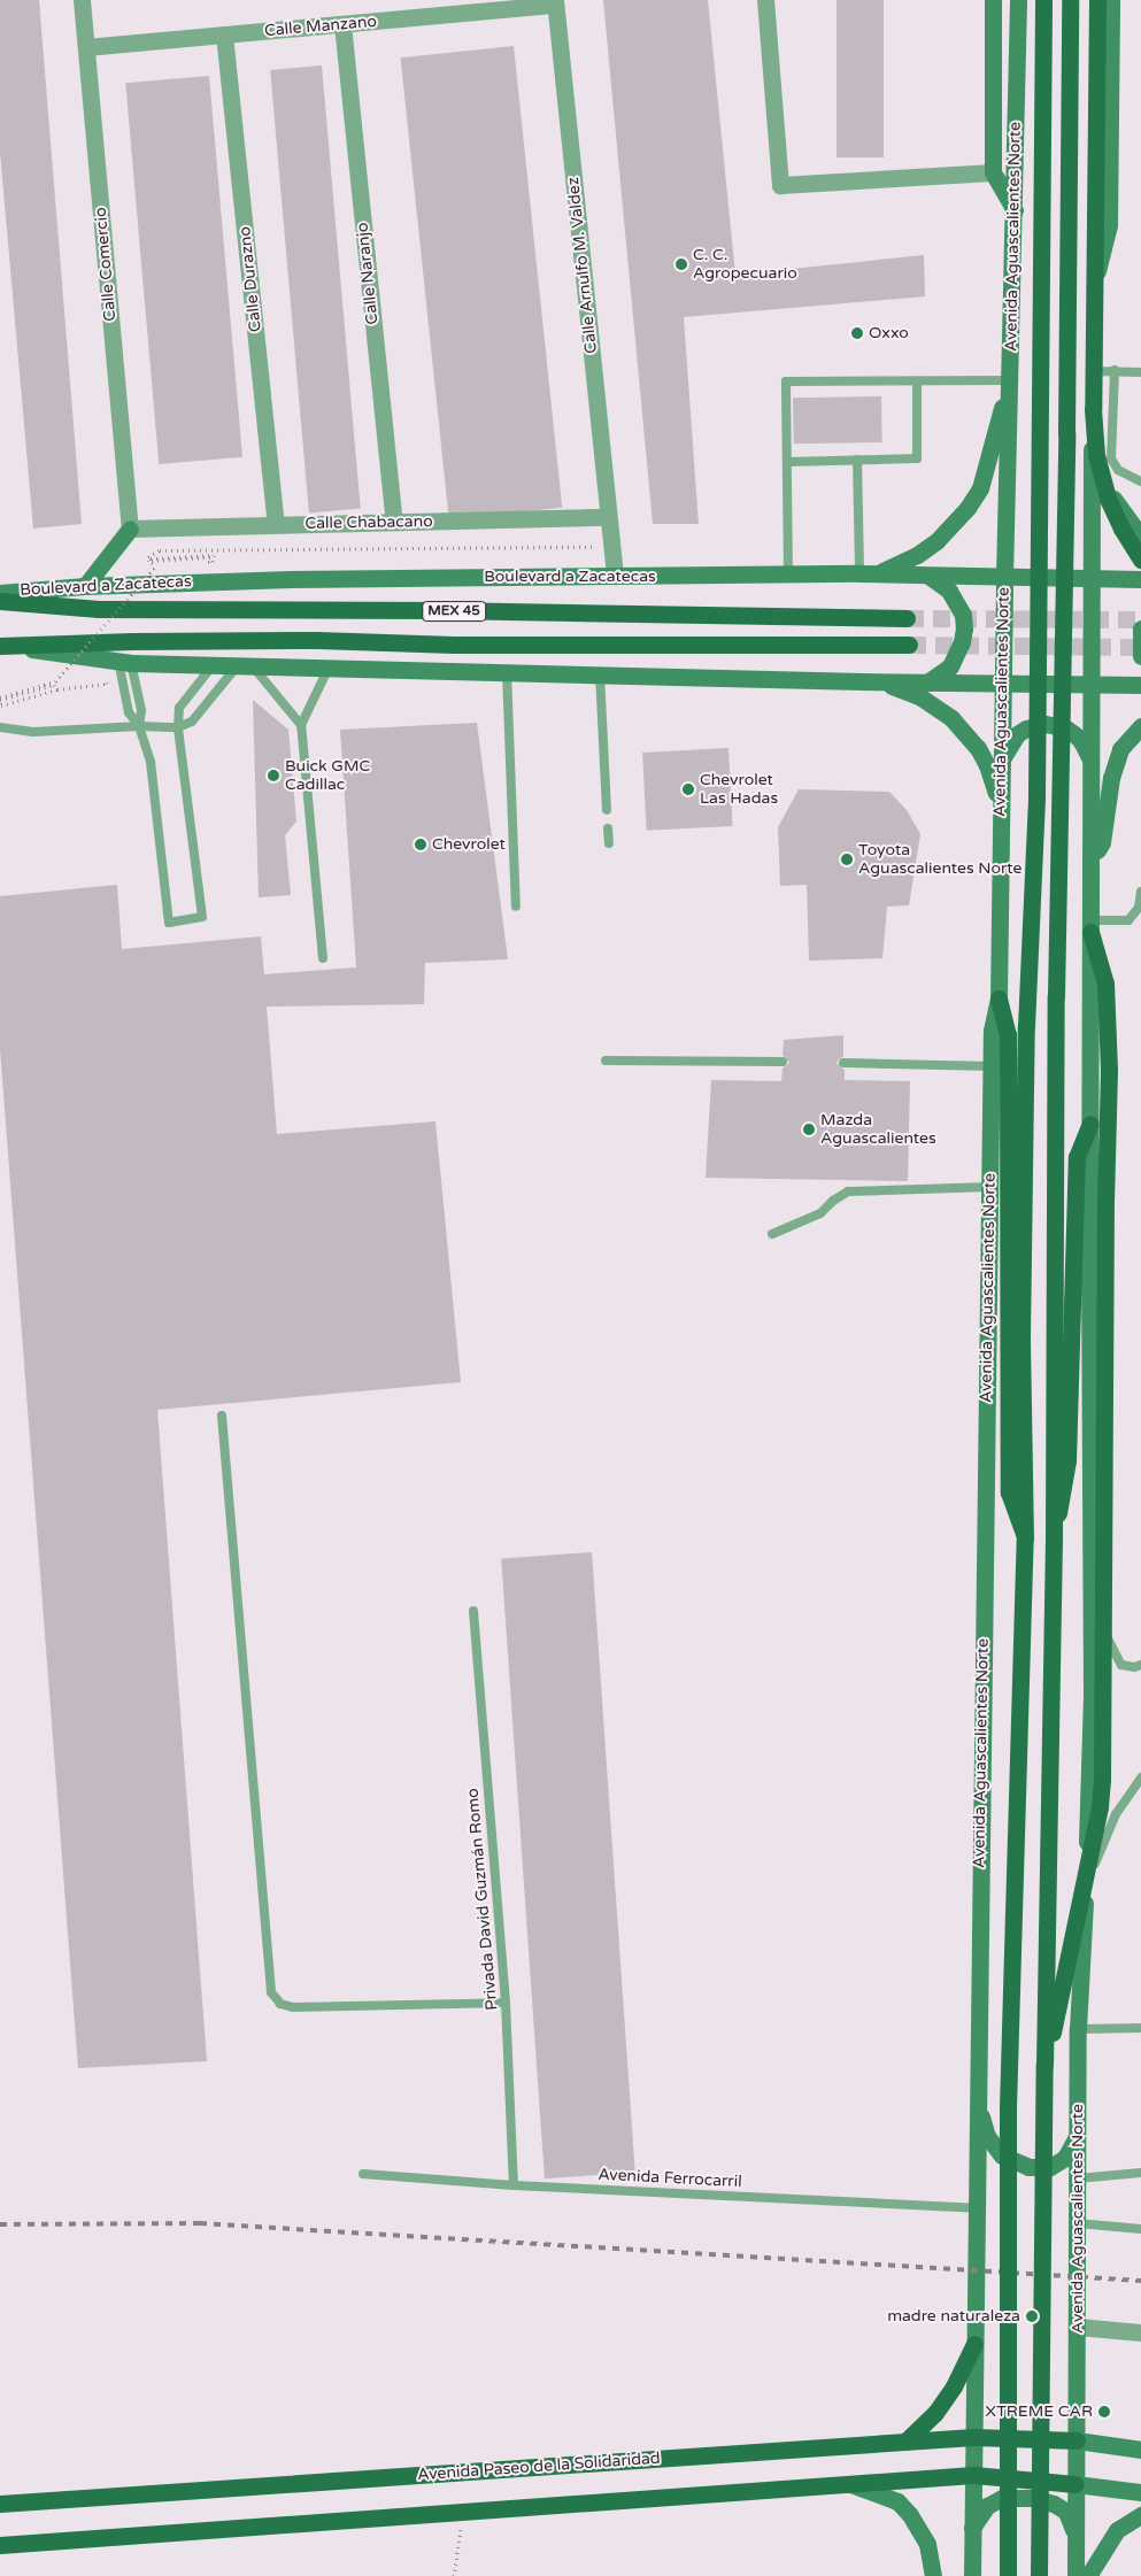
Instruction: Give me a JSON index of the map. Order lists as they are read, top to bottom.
{
  "streets": {
    "main road": [
      "Avenida Aguascalientes Norte",
      "Boulevard a Zacatecas",
      "MEX 45",
      "Avenida Paseo de la Solidaridad"
    ],
    "street": [
      "Calle Manzano",
      "Calle Comercio",
      "Calle Arnulfo M. Valdez",
      "Calle Naranjo",
      "Calle Durazno",
      "Calle Chabacano"
    ],
    "lane": ["Privada David Guzmán Romo", "Avenida Ferrocarril"]
  },
  "crossings": [
    ["Calle Manzano", "Calle Comercio"],
    ["Calle Manzano", "Calle Arnulfo M. Valdez"],
    ["Calle Manzano", "Calle Naranjo"],
    ["Calle Manzano", "Calle Durazno"],
    ["Avenida Aguascalientes Norte", "Boulevard a Zacatecas"],
    ["Avenida Aguascalientes Norte", "MEX 45"],
    ["Avenida Aguascalientes Norte", "Avenida Ferrocarril"],
    ["Avenida Aguascalientes Norte", "Avenida Paseo de la Solidaridad"],
    ["Calle Comercio", "Calle Chabacano"],
    ["Calle Arnulfo M. Valdez", "Calle Chabacano"],
    ["Calle Arnulfo M. Valdez", "Boulevard a Zacatecas"],
    ["Calle Naranjo", "Calle Chabacano"],
    ["Calle Durazno", "Calle Chabacano"],
    ["Privada David Guzmán Romo", "Avenida Ferrocarril"]
  ],
  "places": [
    "C. C. Agropecuario",
    "Oxxo",
    "Buick GMC Cadillac",
    "Chevrolet Las Hadas",
    "Chevrolet",
    "Toyota Aguascalientes Norte",
    "Mazda Aguascalientes",
    "madre naturaleza",
    "XTREME CAR"
  ]
}
